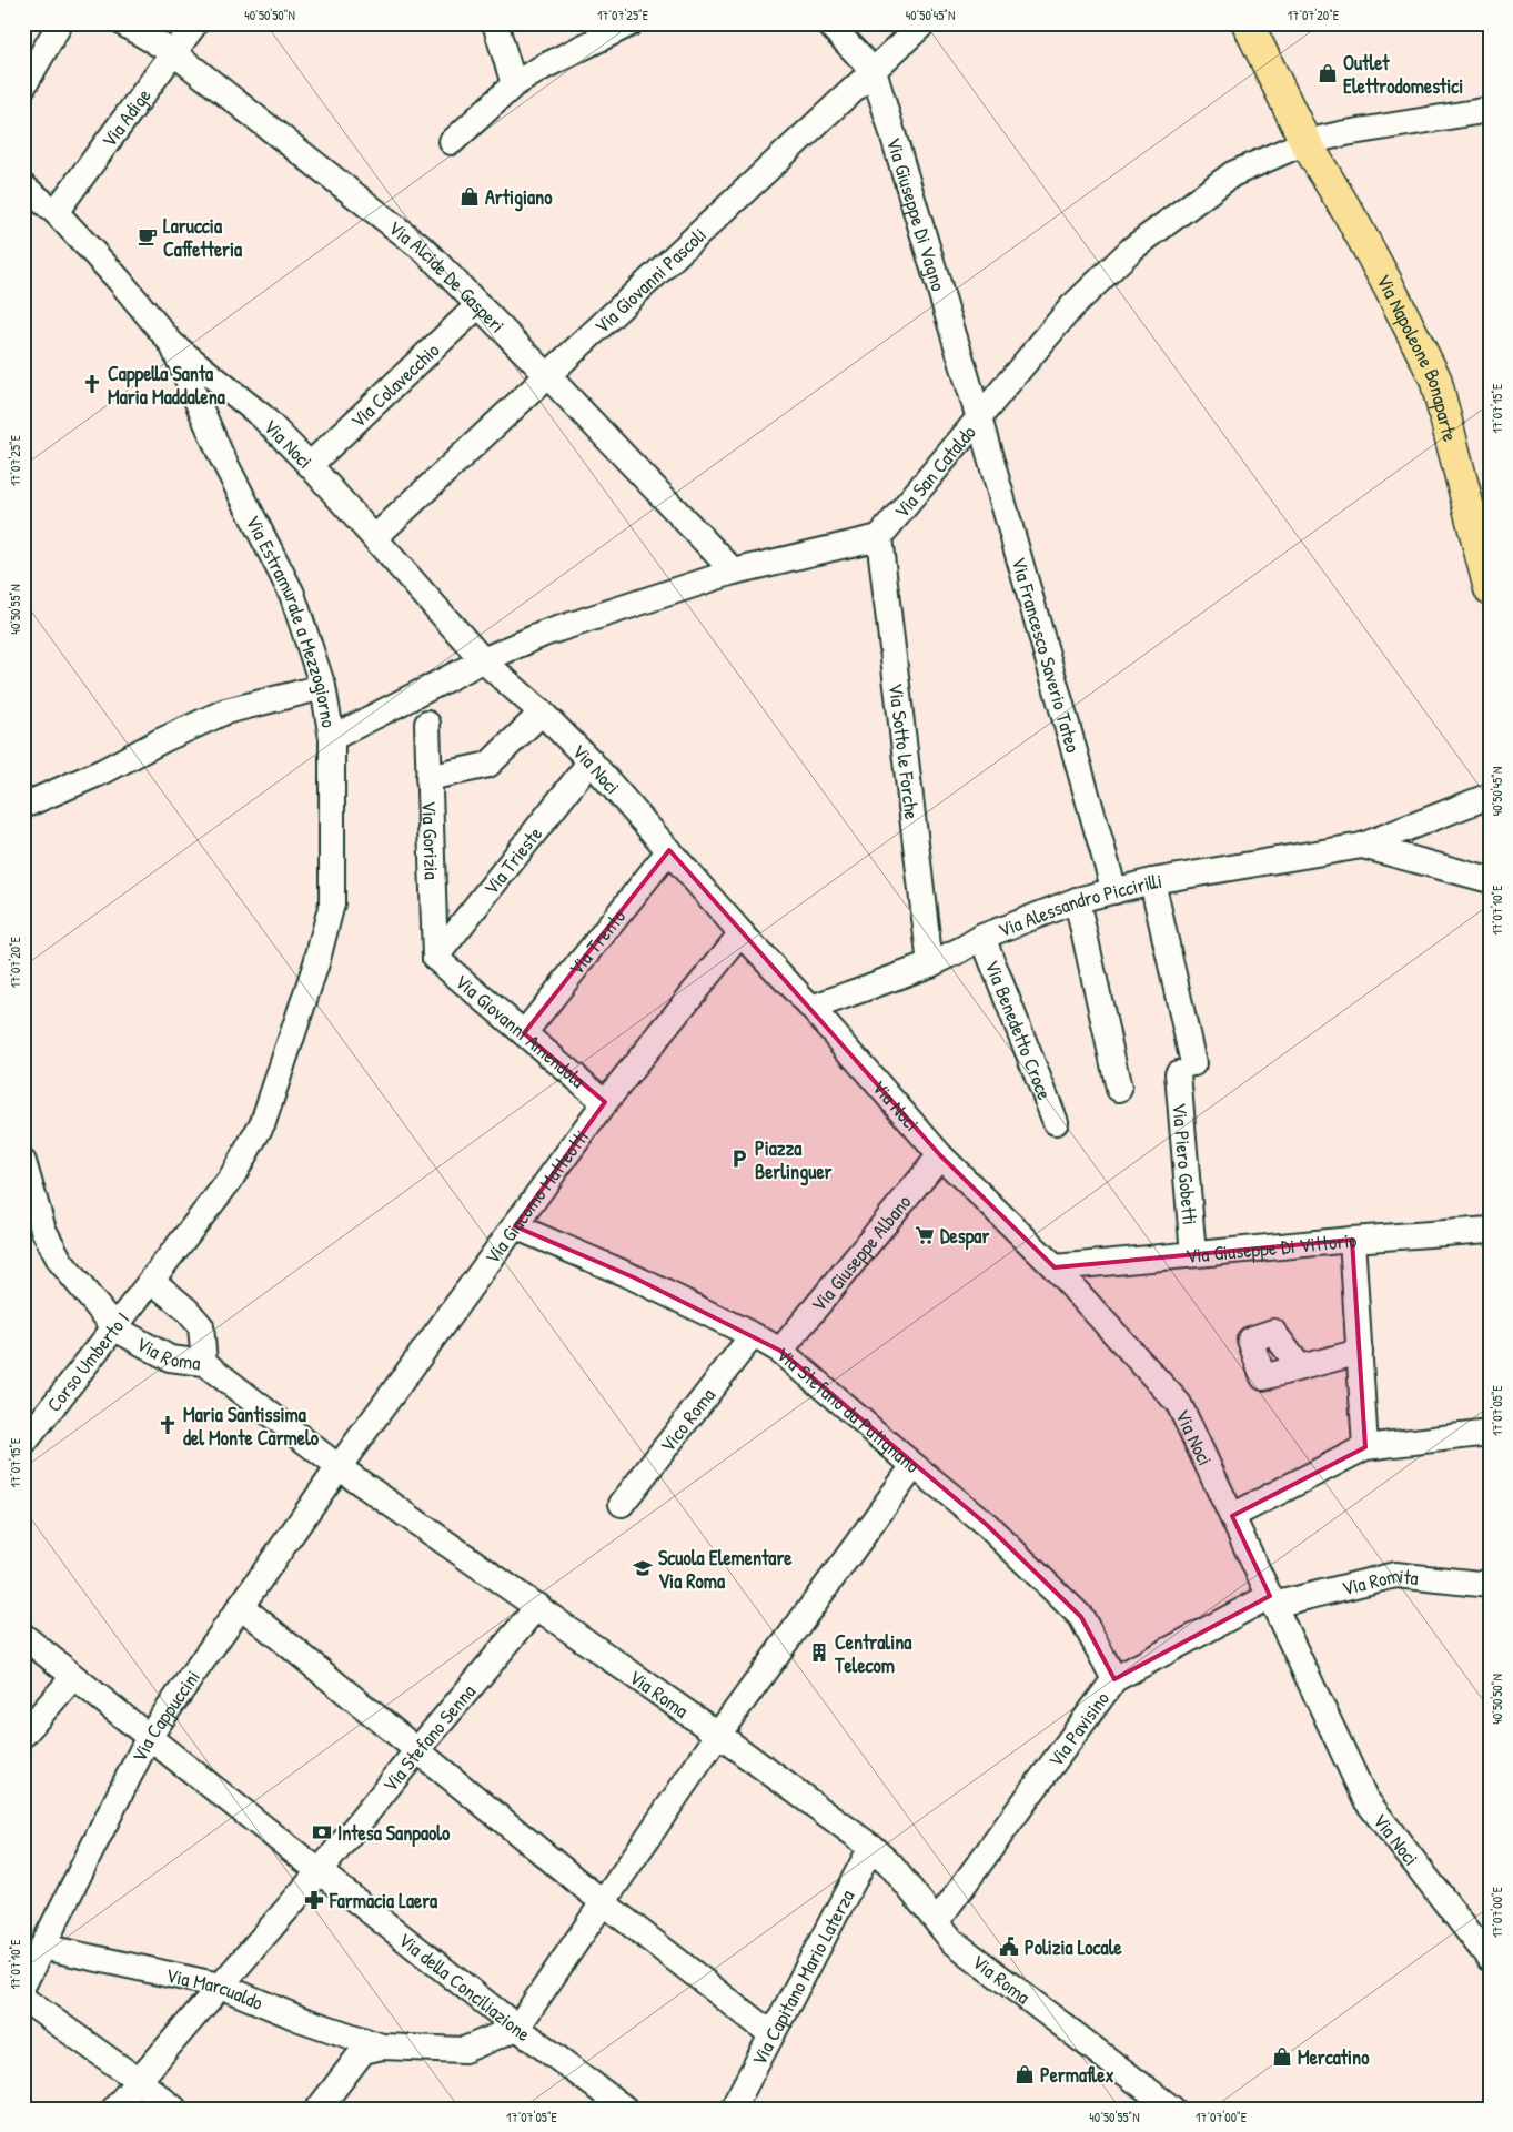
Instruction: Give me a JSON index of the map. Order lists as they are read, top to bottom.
{
  "streets": {
    "main road": ["Via Napoleone Bonaparte"],
    "street": [
      "Via Adige",
      "Via Giuseppe Di Vagno",
      "Via Alcide De Gasperi",
      "Via Giovanni Pascoli",
      "Via Colavecchio",
      "Via Noci",
      "Via San Cataldo",
      "Via Estramurale a Mezzogiorno",
      "Via Francesco Saverio Tateo",
      "Via Sotto le Forche",
      "Via Gorizia",
      "Via Trieste",
      "Via Alessandro Piccirilli",
      "Via Trento",
      "Via Giovanni Amendola",
      "Via Benedetto Croce",
      "Via Piero Gobetti",
      "Via Giacomo Matteotti",
      "Via Giuseppe Di Vittorio",
      "Via Giuseppe Albano",
      "Via Roma",
      "Corso Umberto I",
      "Via Stefano da Putignano",
      "Vico Roma",
      "Via Romita",
      "Via Cappuccini",
      "Via Pavisino",
      "Via Stefano Senna",
      "Via Capitano Mario Laterza",
      "Via della Conciliazione",
      "Via Marcualdo"
    ]
  },
  "crossings": [
    ["Via Adige", "Via Alcide De Gasperi"],
    ["Via Adige", "Via Estramurale a Mezzogiorno"],
    ["Via Giuseppe Di Vagno", "Via Giovanni Pascoli"],
    ["Via Giuseppe Di Vagno", "Via San Cataldo"],
    ["Via Giuseppe Di Vagno", "Via Francesco Saverio Tateo"],
    ["Via Alcide De Gasperi", "Via Giovanni Pascoli"],
    ["Via Alcide De Gasperi", "Via Colavecchio"],
    ["Via Alcide De Gasperi", "Via San Cataldo"],
    ["Via Giovanni Pascoli", "Via Noci"],
    ["Via Napoleone Bonaparte", "Via San Cataldo"],
    ["Via Colavecchio", "Via Noci"],
    ["Via Noci", "Via San Cataldo"],
    ["Via Noci", "Via Estramurale a Mezzogiorno"],
    ["Via Noci", "Via Trieste"],
    ["Via Noci", "Via Alessandro Piccirilli"],
    ["Via Noci", "Via Trento"],
    ["Via Noci", "Via Giacomo Matteotti"],
    ["Via Noci", "Via Giuseppe Di Vittorio"],
    ["Via Noci", "Via Giuseppe Albano"],
    ["Via Noci", "Via Romita"],
    ["Via Noci", "Via Pavisino"],
    ["Via San Cataldo", "Via Estramurale a Mezzogiorno"],
    ["Via San Cataldo", "Via Francesco Saverio Tateo"],
    ["Via San Cataldo", "Via Sotto le Forche"],
    ["Via Estramurale a Mezzogiorno", "Corso Umberto I"],
    ["Via Francesco Saverio Tateo", "Via Alessandro Piccirilli"],
    ["Via Sotto le Forche", "Via Alessandro Piccirilli"],
    ["Via Gorizia", "Via Trieste"],
    ["Via Gorizia", "Via Giovanni Amendola"],
    ["Via Trieste", "Via Giovanni Amendola"],
    ["Via Alessandro Piccirilli", "Via Benedetto Croce"],
    ["Via Alessandro Piccirilli", "Via Piero Gobetti"],
    ["Via Trento", "Via Giovanni Amendola"],
    ["Via Giovanni Amendola", "Via Giacomo Matteotti"],
    ["Via Piero Gobetti", "Via Giuseppe Di Vittorio"],
    ["Via Giacomo Matteotti", "Via Roma"],
    ["Via Giacomo Matteotti", "Via Stefano da Putignano"],
    ["Via Giacomo Matteotti", "Via Cappuccini"],
    ["Via Giuseppe Albano", "Via Stefano da Putignano"],
    ["Via Roma", "Corso Umberto I"],
    ["Via Roma", "Via Cappuccini"],
    ["Via Roma", "Via Pavisino"],
    ["Via Roma", "Via Stefano Senna"],
    ["Via Roma", "Via Capitano Mario Laterza"],
    ["Via Stefano da Putignano", "Vico Roma"],
    ["Via Stefano da Putignano", "Via Pavisino"],
    ["Via Romita", "Via Pavisino"],
    ["Via Cappuccini", "Via della Conciliazione"],
    ["Via Cappuccini", "Via Marcualdo"],
    ["Via Stefano Senna", "Via della Conciliazione"],
    ["Via Stefano Senna", "Via Marcualdo"]
  ],
  "places": {
    "shop": [
      "Outlet Elettrodomestici",
      "Artigiano",
      "Mercatino",
      "Permaflex"
    ],
    "cafe": ["Laruccia Caffetteria"],
    "church": ["Cappella Santa Maria Maddalena", "Maria Santissima del Monte Carmelo"],
    "parking": ["Piazza Berlinguer"],
    "supermarket": ["Despar"],
    "school or university": ["Scuola Elementare Via Roma"],
    "building": ["Centralina Telecom"],
    "bank": ["Intesa Sanpaolo"],
    "pharmacy": ["Farmacia Laera"],
    "public building": ["Polizia Locale"]
  },
  "coordinates": [
    "40°50'50\"N",
    "17°07'25\"E",
    "40°50'45\"N",
    "17°07'20\"E",
    "17°07'15\"E",
    "40°50'55\"N",
    "17°07'10\"E",
    "17°07'05\"E",
    "17°07'00\"E"
  ]
}
